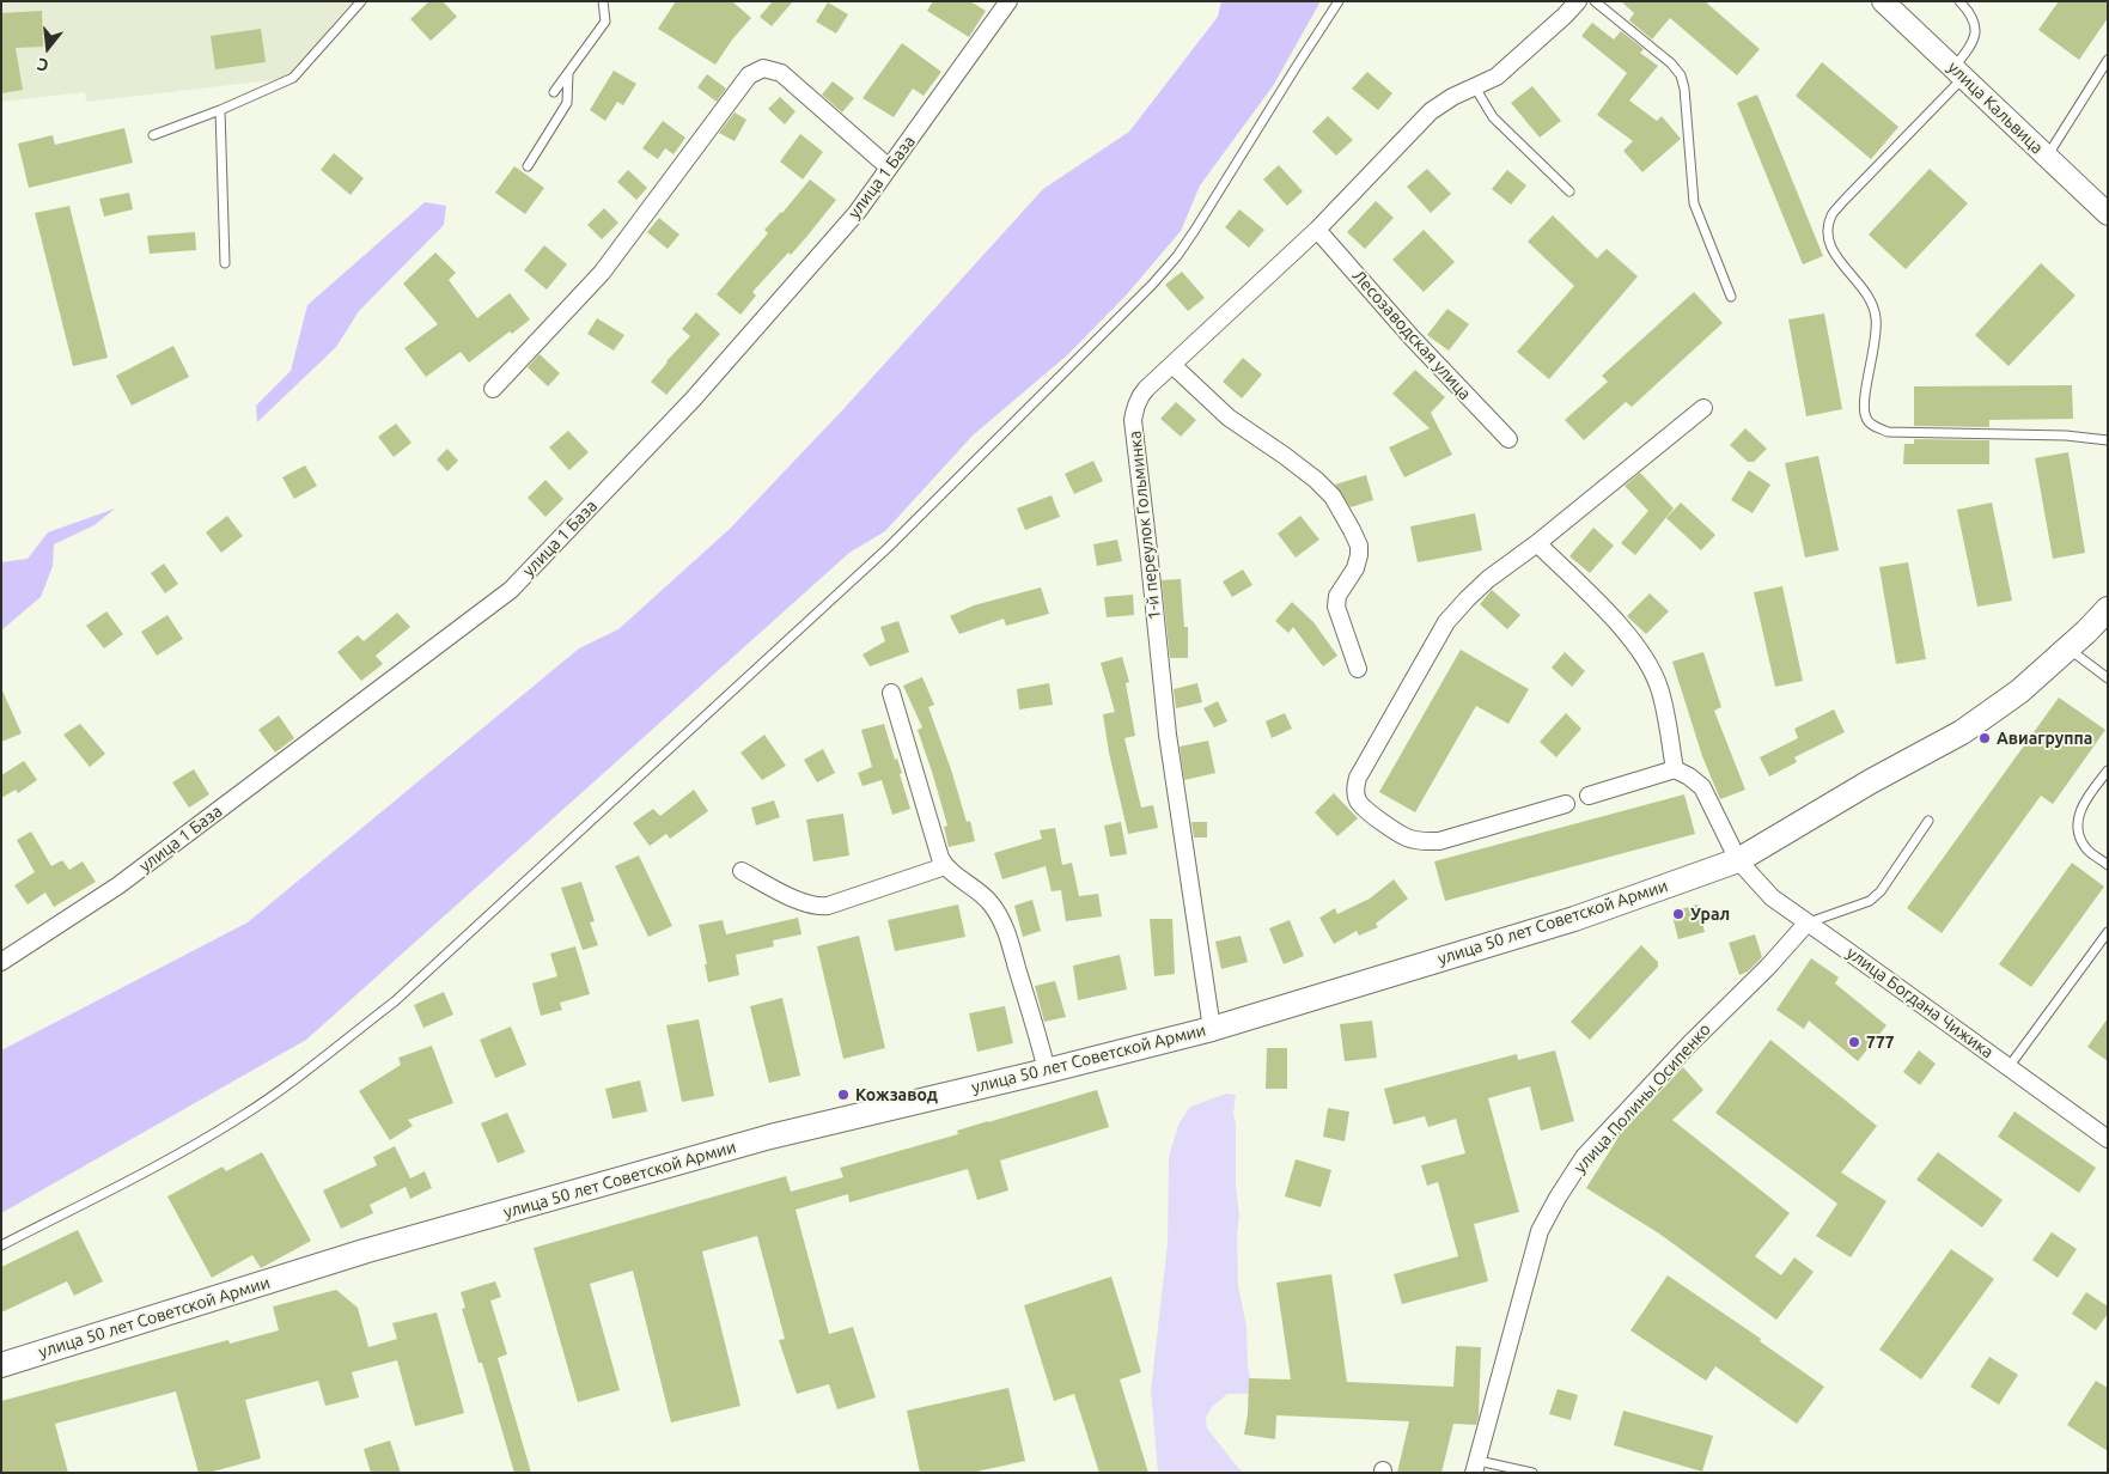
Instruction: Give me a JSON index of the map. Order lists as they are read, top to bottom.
{
  "streets": {
    "main road": ["улица 50 лет Советской Армии"],
    "street": [
      "улица Кальвица",
      "улица 1 База",
      "Лесозаводская улица",
      "1-й переулок Гольминка",
      "улица Богдана Чижика",
      "улица Полины Осипенко"
    ]
  },
  "crossings": [
    ["Лесозаводская улица", "1-й переулок Гольминка"],
    ["1-й переулок Гольминка", "улица 50 лет Советской Армии"],
    ["улица 50 лет Советской Армии", "улица Богдана Чижика"],
    ["улица Богдана Чижика", "улица Полины Осипенко"]
  ],
  "places": [
    "Авиагруппа",
    "Урал",
    "777",
    "Кожзавод"
  ],
  "north": "bottom"
}
